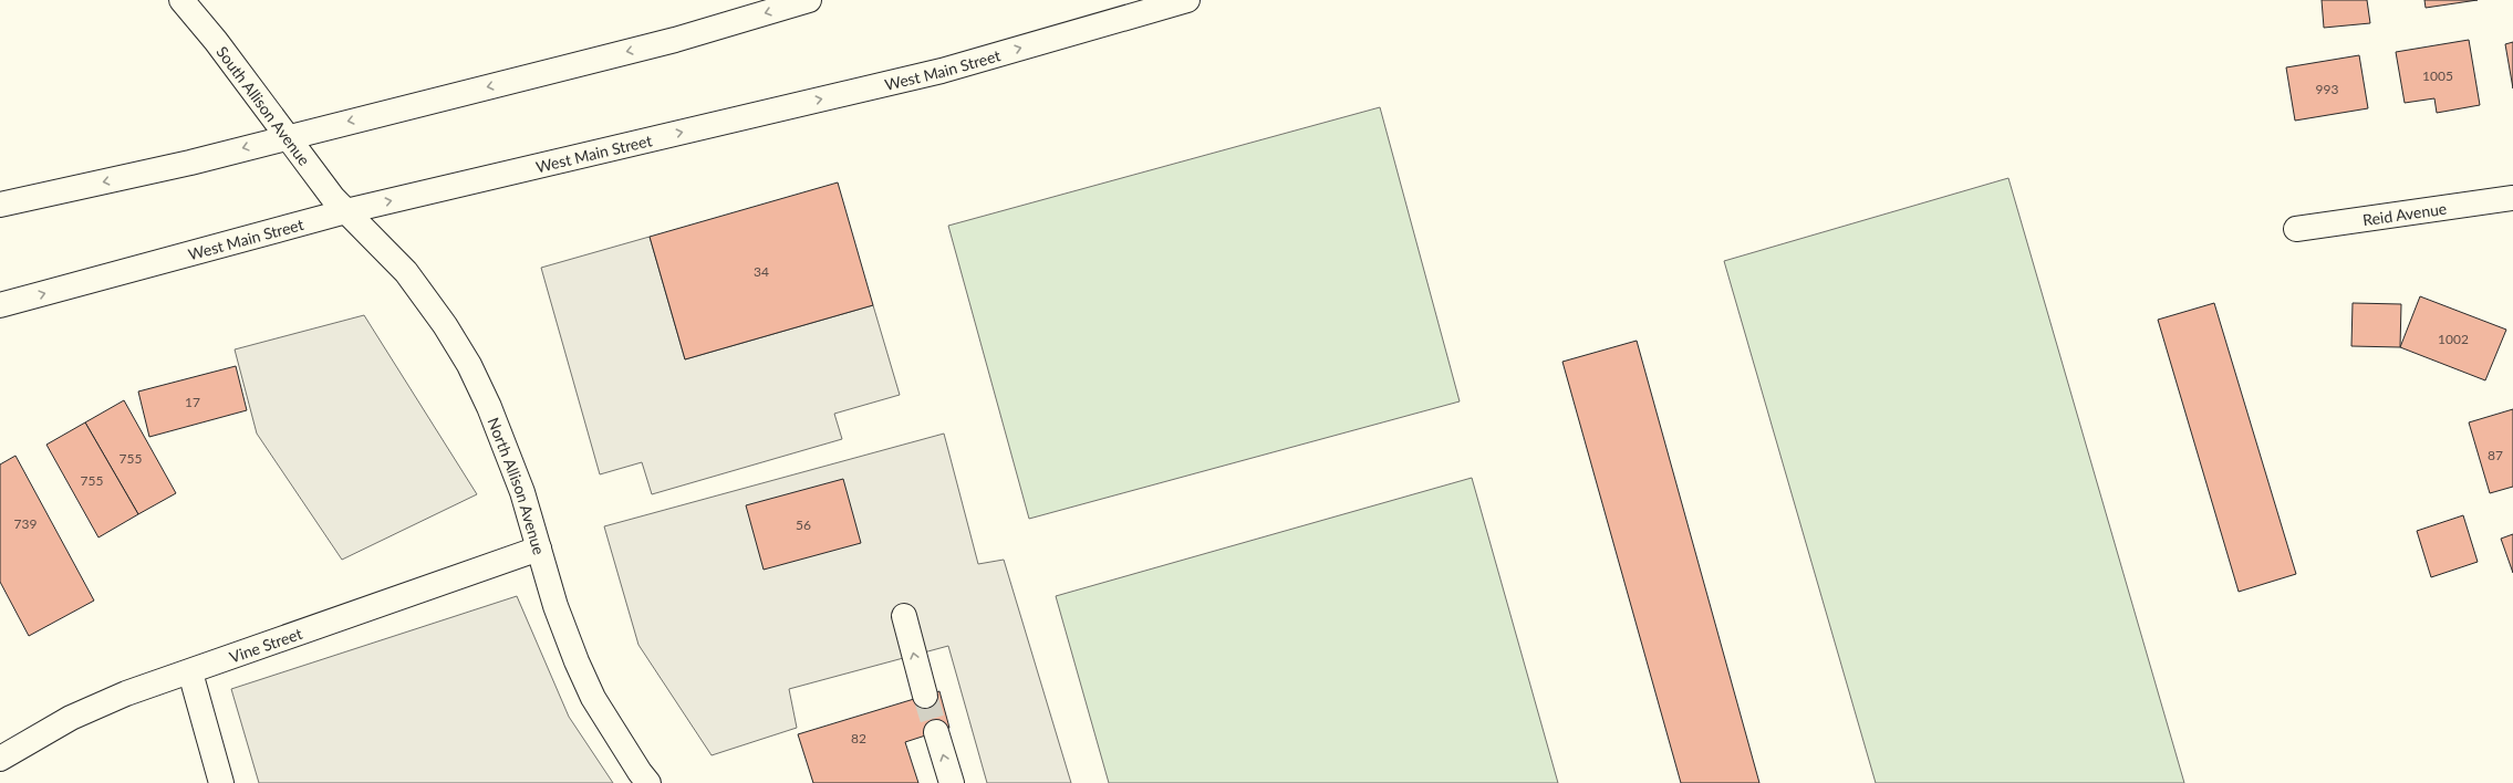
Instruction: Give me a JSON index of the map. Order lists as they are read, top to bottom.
{
  "streets": {
    "main road": [
      "West Main Street",
      "South Allison Avenue",
      "Reid Avenue",
      "North Allison Avenue",
      "Vine Street"
    ]
  },
  "crossings": [
    ["West Main Street", "South Allison Avenue"],
    ["West Main Street", "North Allison Avenue"],
    ["South Allison Avenue", "North Allison Avenue"],
    ["North Allison Avenue", "Vine Street"]
  ],
  "house_numbers": [
    "1005",
    "993",
    "34",
    "1002",
    "17",
    "87",
    "755",
    "755",
    "739",
    "56",
    "82"
  ]
}
